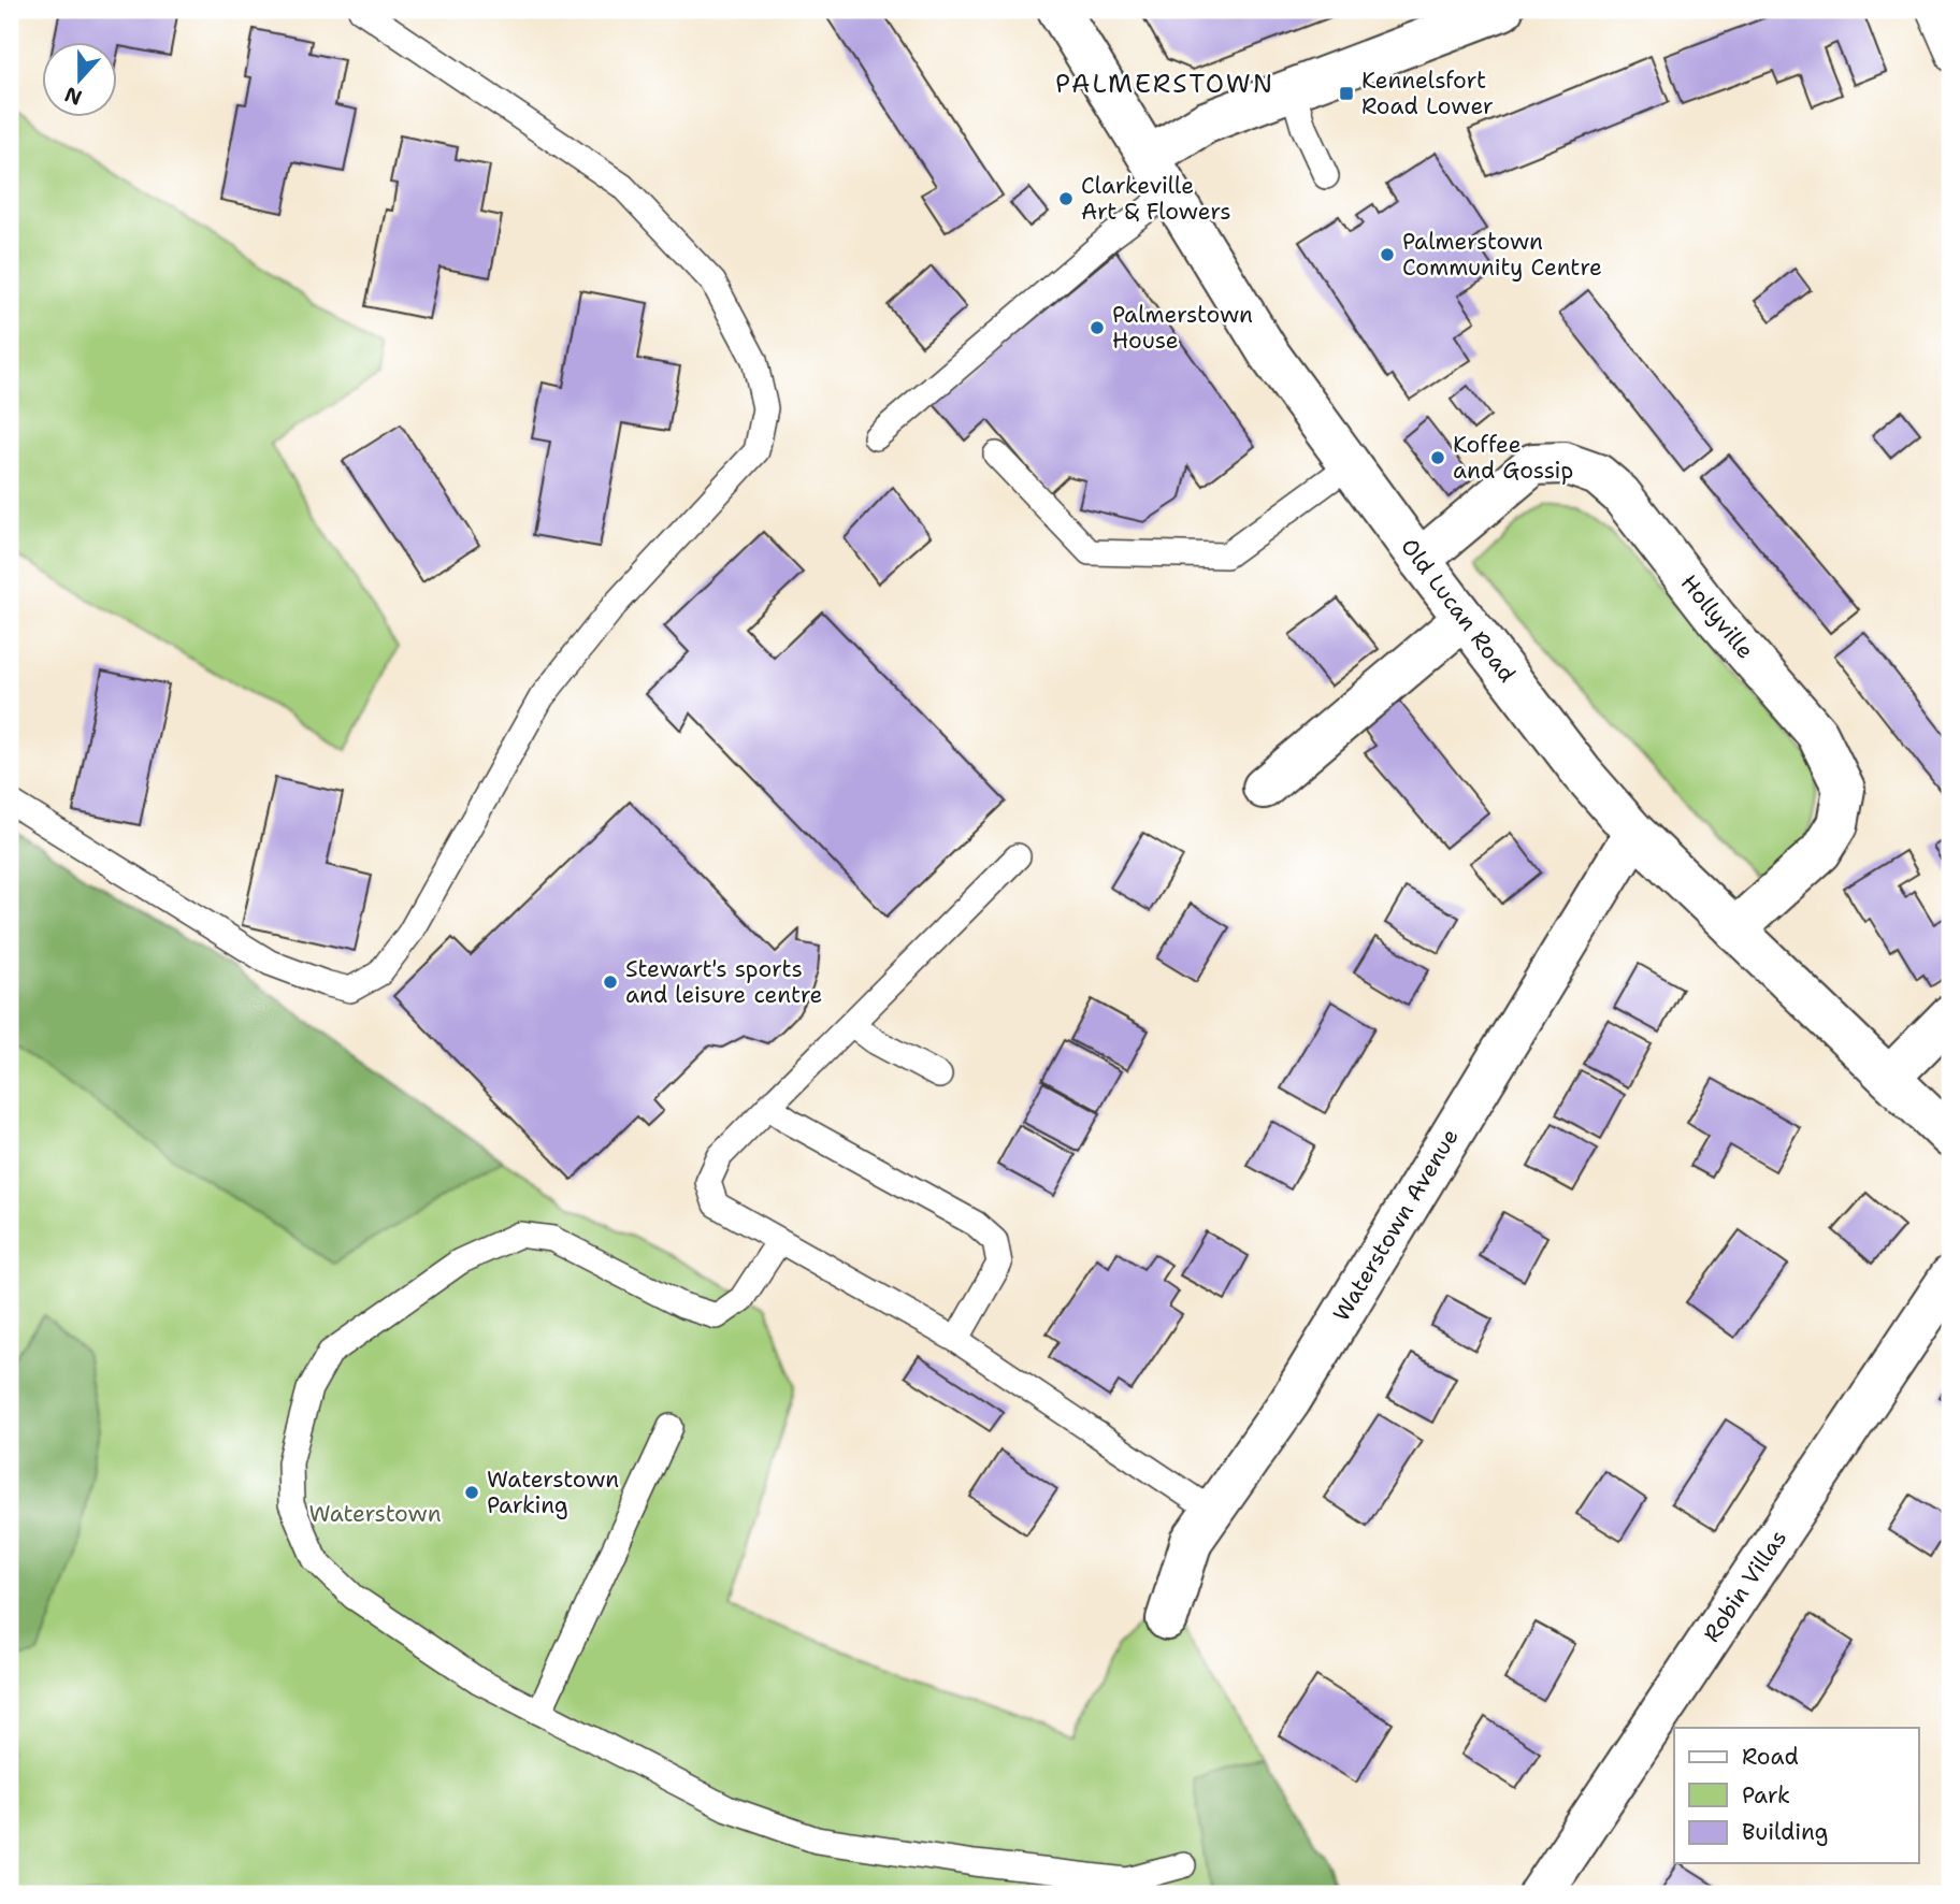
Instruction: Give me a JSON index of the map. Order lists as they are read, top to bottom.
{
  "streets": {
    "street": [
      "Old Lucan Road",
      "Hollyville",
      "Waterstown Avenue",
      "Robin Villas"
    ]
  },
  "crossings": [
    ["Old Lucan Road", "Hollyville"],
    ["Old Lucan Road", "Waterstown Avenue"]
  ],
  "districts": ["PALMERSTOWN"],
  "parks": ["Waterstown"],
  "places": {
    "transit": ["Kennelsfort Road Lower"],
    "other": [
      "Clarkeville Art & Flowers",
      "Palmerstown Community Centre",
      "Palmerstown House",
      "Koffee and Gossip",
      "Stewart's sports and leisure centre",
      "Waterstown Parking"
    ]
  },
  "legend": ["Road", "Park", "Building"],
  "north": "bottom"
}
